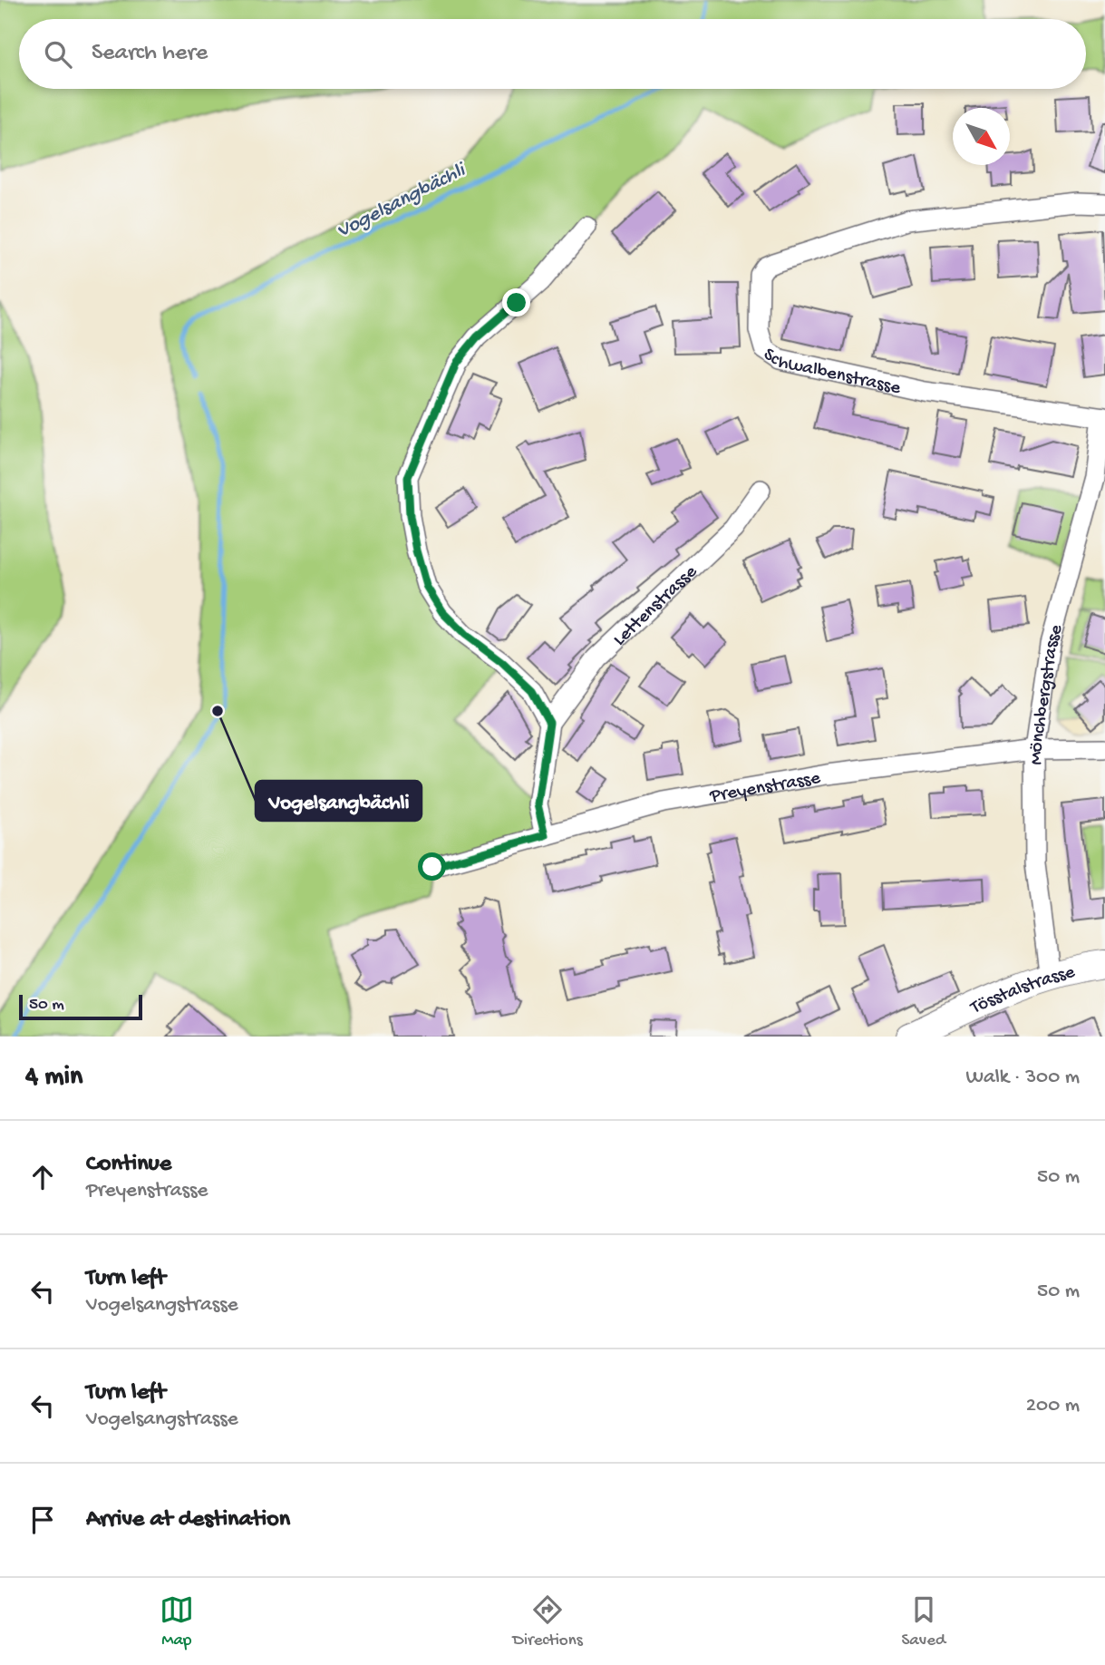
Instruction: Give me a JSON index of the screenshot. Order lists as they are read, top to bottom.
{
  "streets": {
    "main road": ["Tösstalstrasse"],
    "street": [
      "Schwalbenstrasse",
      "Lettenstrasse",
      "Mönchbergstrasse",
      "Preyenstrasse"
    ]
  },
  "crossings": [
    ["Schwalbenstrasse", "Mönchbergstrasse"],
    ["Mönchbergstrasse", "Preyenstrasse"],
    ["Mönchbergstrasse", "Tösstalstrasse"]
  ],
  "water": ["Vogelsangbächli"],
  "places": ["Vogelsangbächli"],
  "scale_bar": "50 m",
  "north": "bottom right",
  "page": {
    "search": "Search here",
    "scale": "50 m",
    "heading": ["4 min", "Walk · 300 m"],
    "list": [
      ["Continue", "Preyenstrasse", "50 m"],
      ["Turn left", "Vogelsangstrasse", "50 m"],
      ["Turn left", "Vogelsangstrasse", "200 m"],
      "Arrive at destination"
    ],
    "nav": ["Map", "Directions", "Saved"]
  }
}
